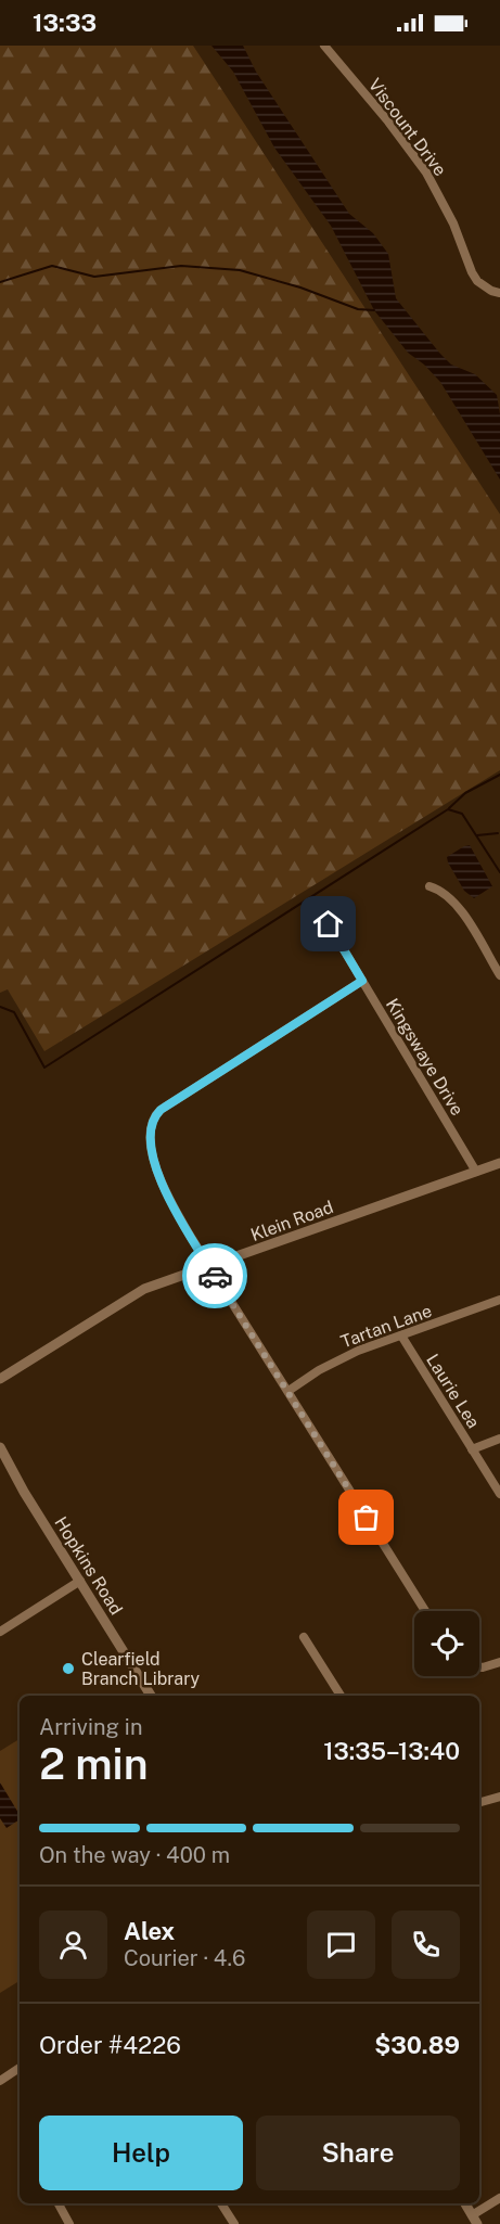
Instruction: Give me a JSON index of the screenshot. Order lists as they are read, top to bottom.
{
  "streets": {
    "street": [
      "Viscount Drive",
      "Kingswaye Drive",
      "Klein Road",
      "Tartan Lane",
      "Laurie Lea",
      "Hopkins Road"
    ]
  },
  "crossings": [
    ["Kingswaye Drive", "Klein Road"],
    ["Tartan Lane", "Laurie Lea"]
  ],
  "places": ["Clearfield Branch Library"],
  "page": {
    "status": "13:33",
    "heading": ["2 min", "Arriving in", "13:35–13:40"],
    "panel": [
      "Alex",
      "Courier · 4.6",
      "Order #4226",
      "$30.89"
    ],
    "bar": "On the way · 400 m",
    "buttons": ["Help", "Share"]
  }
}
